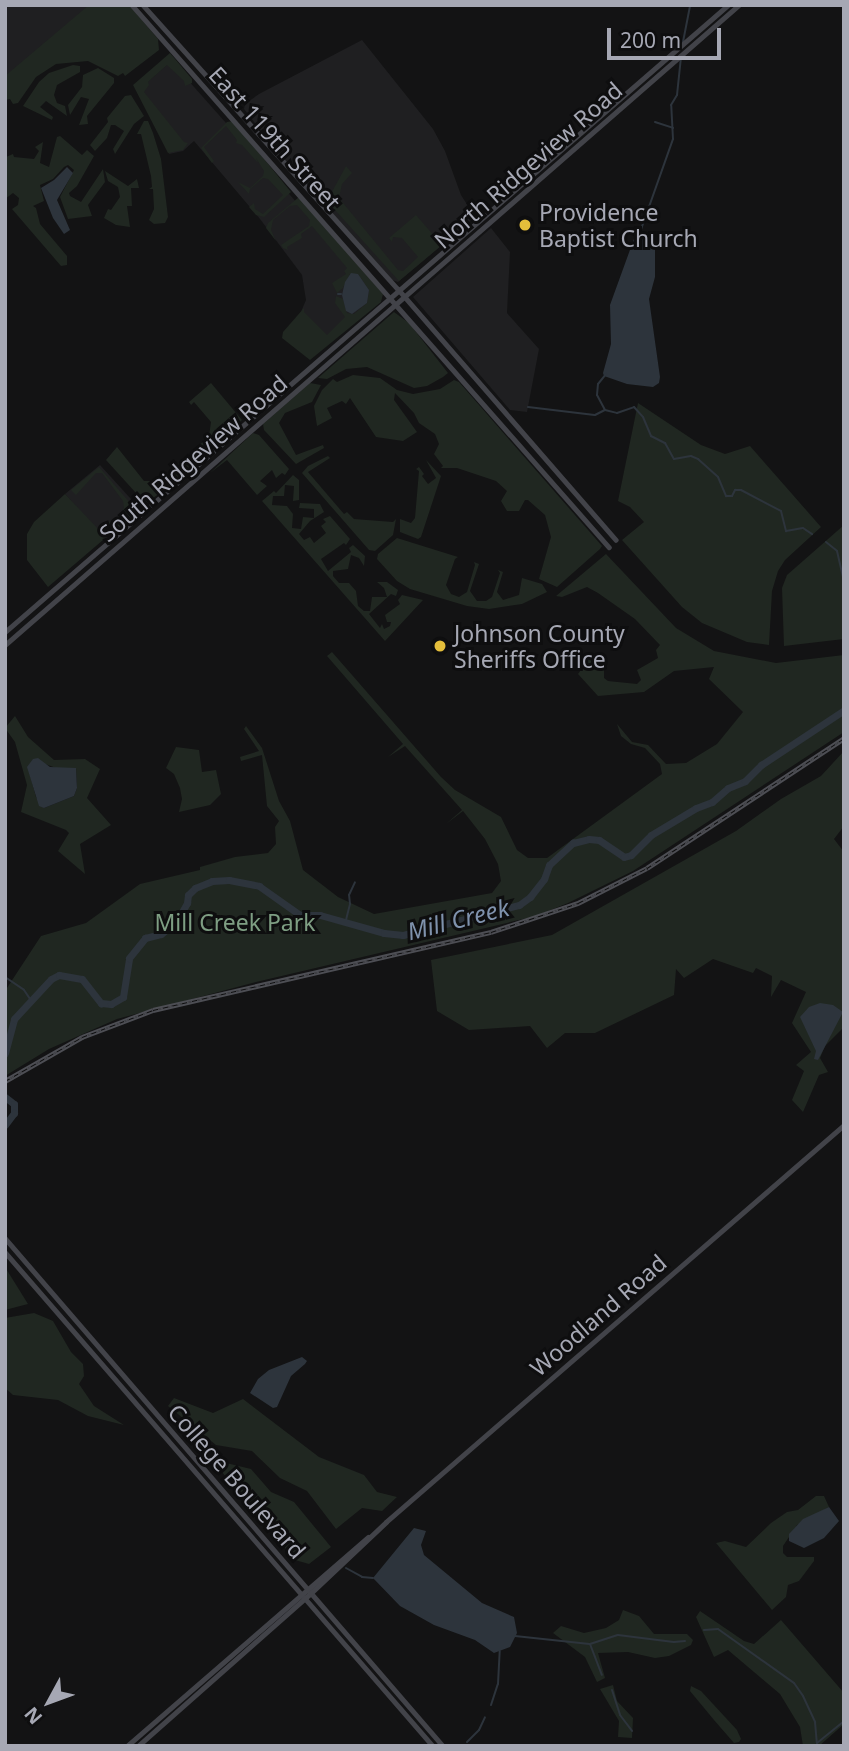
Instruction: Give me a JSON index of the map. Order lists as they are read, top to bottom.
{
  "streets": {
    "main road": [
      "East 119th Street",
      "North Ridgeview Road",
      "South Ridgeview Road",
      "Woodland Road",
      "College Boulevard"
    ]
  },
  "crossings": [
    ["East 119th Street", "North Ridgeview Road"],
    ["East 119th Street", "South Ridgeview Road"],
    ["North Ridgeview Road", "South Ridgeview Road"],
    ["Woodland Road", "College Boulevard"]
  ],
  "water": ["Mill Creek"],
  "parks": ["Mill Creek Park"],
  "places": ["Providence Baptist Church", "Johnson County Sheriffs Office"],
  "scale_bar": "200 m",
  "north": "bottom left"
}
